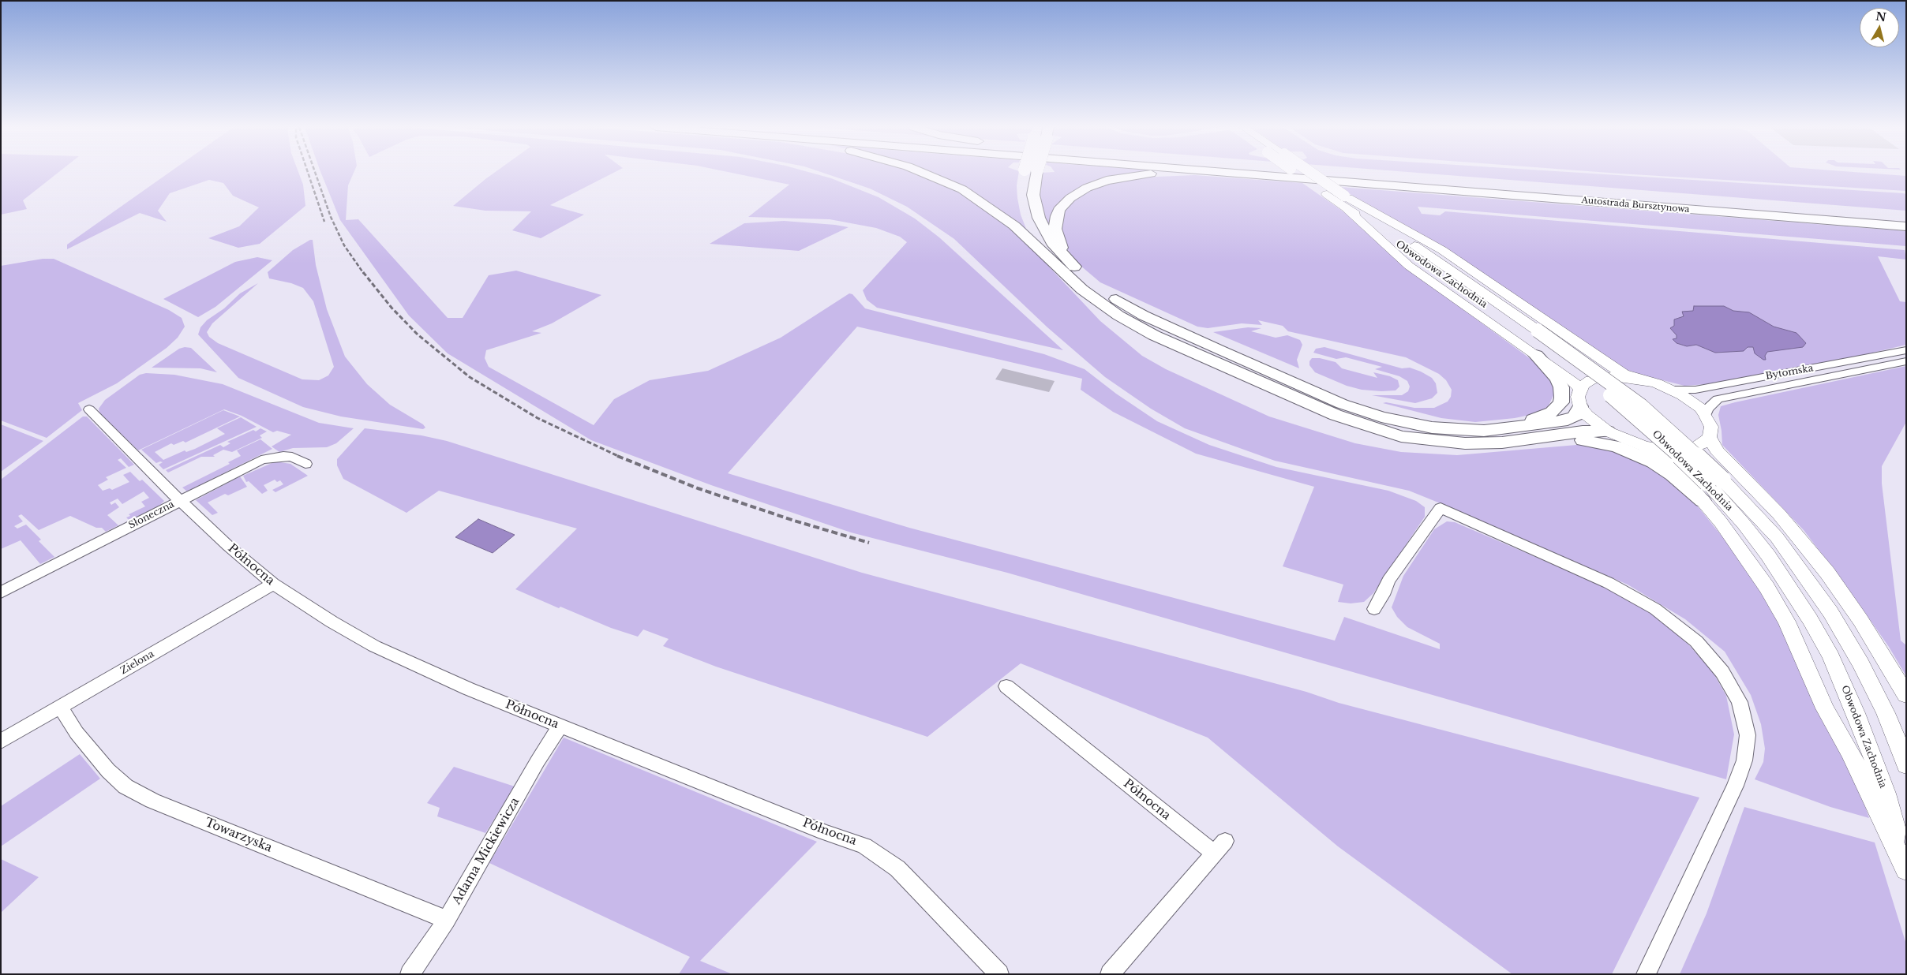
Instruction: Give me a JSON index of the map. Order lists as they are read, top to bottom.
{
  "streets": {
    "highway": ["Autostrada Bursztynowa"],
    "main road": ["Obwodowa Zachodnia"],
    "street": [
      "Bytomska",
      "Słoneczna",
      "Północna",
      "Zielona",
      "Towarzyska",
      "Adama Mickiewicza"
    ]
  },
  "crossings": [
    ["Słoneczna", "Północna"],
    ["Północna", "Zielona"],
    ["Północna", "Adama Mickiewicza"],
    ["Zielona", "Towarzyska"],
    ["Towarzyska", "Adama Mickiewicza"]
  ],
  "north": "top"
}
